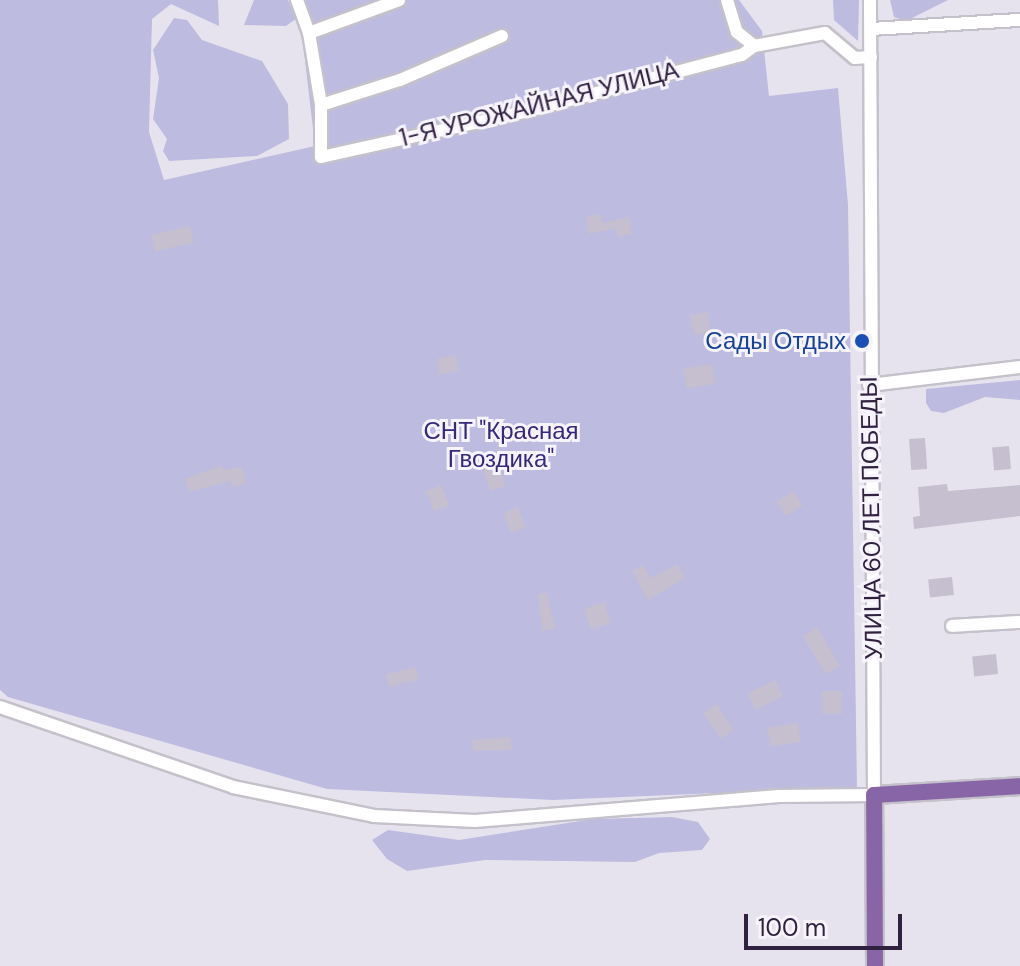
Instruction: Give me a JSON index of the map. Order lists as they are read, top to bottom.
{
  "streets": {
    "street": ["1-Я УРОЖАЙНАЯ УЛИЦА", "УЛИЦА 60 ЛЕТ ПОБЕДЫ"]
  },
  "crossings": [
    ["1-Я УРОЖАЙНАЯ УЛИЦА", "УЛИЦА 60 ЛЕТ ПОБЕДЫ"]
  ],
  "parks": ["СНТ \"Красная Гвоздика\""],
  "places": ["Сады Отдых"],
  "scale_bar": "100 m"
}
